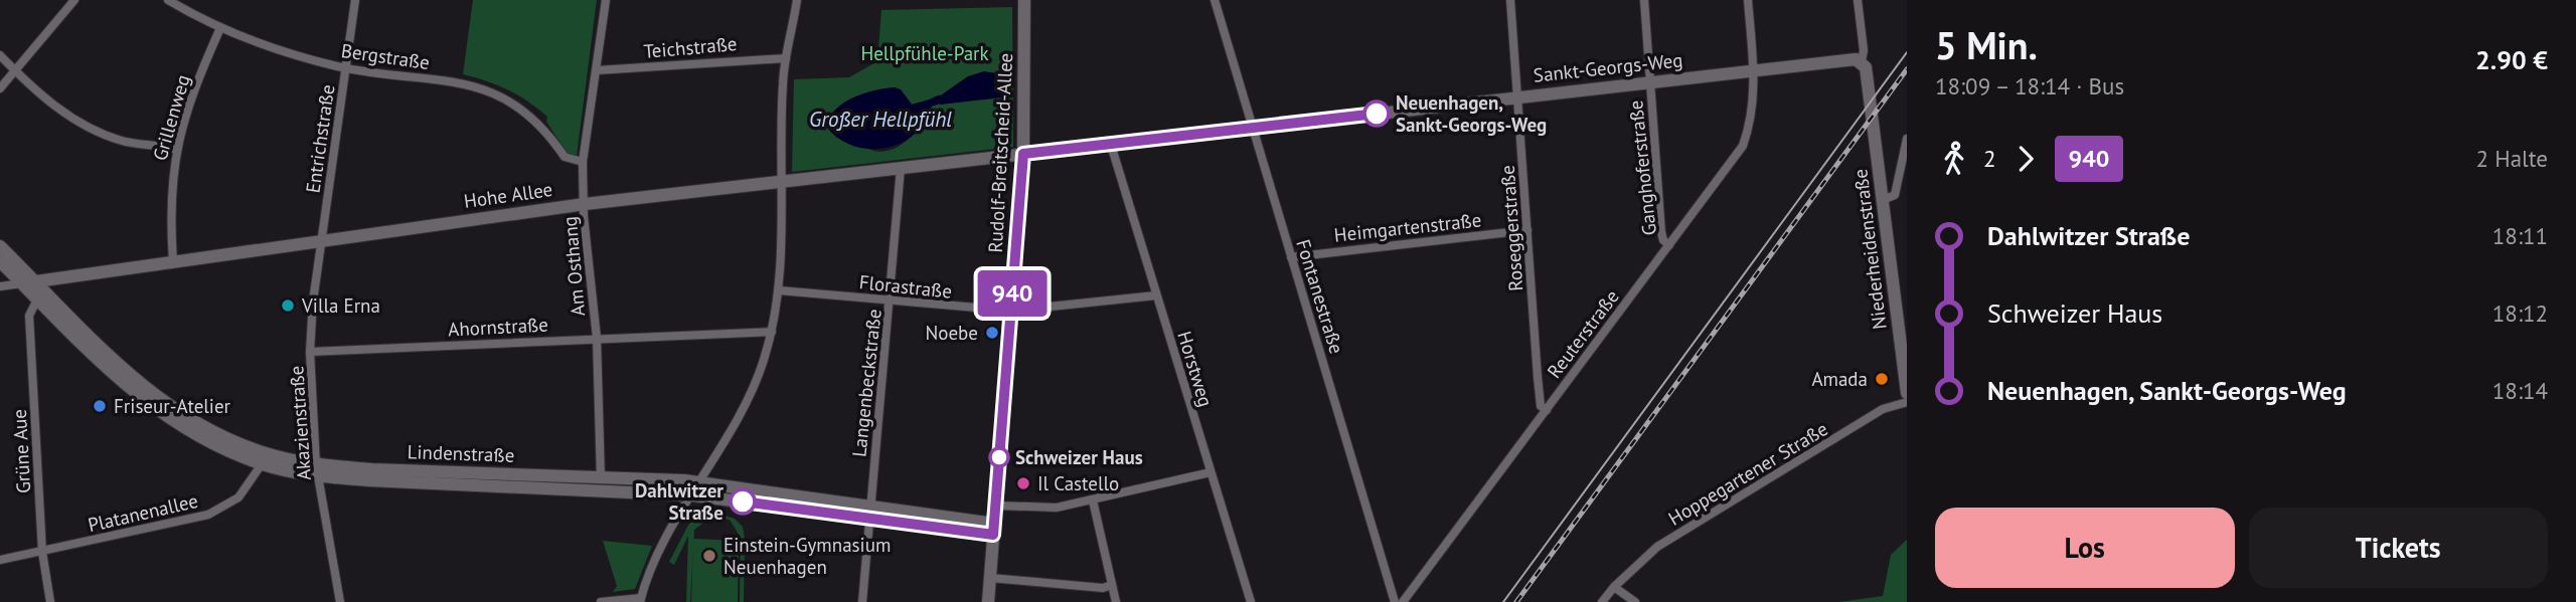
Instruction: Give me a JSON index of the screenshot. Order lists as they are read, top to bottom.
{
  "streets": {
    "street": [
      "Teichstraße",
      "Bergstraße",
      "Sankt-Georgs-Weg",
      "Grillenweg",
      "Entrichstraße",
      "Rudolf-Breitscheid-Allee",
      "Ganghoferstraße",
      "Hohe Allee",
      "Heimgartenstraße",
      "Roseggerstraße",
      "Niederheidenstraße",
      "Am Osthang",
      "Florastraße",
      "Fontanestraße",
      "Ahornstraße",
      "Reuterstraße",
      "Horstweg",
      "Langenbeckstraße",
      "Akazienstraße",
      "Grüne Aue",
      "Lindenstraße",
      "Hoppegartener Straße",
      "Platanenallee"
    ]
  },
  "crossings": [
    ["Teichstraße", "Am Osthang"],
    ["Bergstraße", "Grillenweg"],
    ["Bergstraße", "Entrichstraße"],
    ["Bergstraße", "Am Osthang"],
    ["Sankt-Georgs-Weg", "Rudolf-Breitscheid-Allee"],
    ["Sankt-Georgs-Weg", "Ganghoferstraße"],
    ["Sankt-Georgs-Weg", "Hohe Allee"],
    ["Sankt-Georgs-Weg", "Roseggerstraße"],
    ["Sankt-Georgs-Weg", "Niederheidenstraße"],
    ["Sankt-Georgs-Weg", "Fontanestraße"],
    ["Sankt-Georgs-Weg", "Reuterstraße"],
    ["Sankt-Georgs-Weg", "Horstweg"],
    ["Grillenweg", "Hohe Allee"],
    ["Entrichstraße", "Hohe Allee"],
    ["Entrichstraße", "Akazienstraße"],
    ["Rudolf-Breitscheid-Allee", "Hohe Allee"],
    ["Rudolf-Breitscheid-Allee", "Florastraße"],
    ["Rudolf-Breitscheid-Allee", "Lindenstraße"],
    ["Ganghoferstraße", "Reuterstraße"],
    ["Hohe Allee", "Am Osthang"],
    ["Hohe Allee", "Langenbeckstraße"],
    ["Hohe Allee", "Akazienstraße"],
    ["Hohe Allee", "Lindenstraße"],
    ["Heimgartenstraße", "Roseggerstraße"],
    ["Heimgartenstraße", "Fontanestraße"],
    ["Roseggerstraße", "Reuterstraße"],
    ["Am Osthang", "Ahornstraße"],
    ["Am Osthang", "Lindenstraße"],
    ["Florastraße", "Horstweg"],
    ["Florastraße", "Langenbeckstraße"],
    ["Ahornstraße", "Akazienstraße"],
    ["Langenbeckstraße", "Lindenstraße"],
    ["Akazienstraße", "Lindenstraße"],
    ["Grüne Aue", "Lindenstraße"],
    ["Grüne Aue", "Platanenallee"],
    ["Lindenstraße", "Platanenallee"]
  ],
  "water": ["Großer Hellpfühl"],
  "parks": ["Hellpfühle-Park"],
  "places": [
    "Neuenhagen, Sankt-Georgs-Weg",
    "Villa Erna",
    "Noebe",
    "Amada",
    "Friseur-Atelier",
    "Schweizer Haus",
    "Il Castello",
    "Dahlwitzer Straße",
    "Einstein-Gymnasium Neuenhagen"
  ],
  "lines": ["bus line 940"],
  "page": {
    "on_map": "940",
    "heading": ["5 Min.", "18:09 – 18:14 · Bus", "2.90 €"],
    "legs": ["2", "940", "2 Halte"],
    "list": [
      {
        "name": "Dahlwitzer Straße",
        "value": "18:11"
      },
      {
        "name": "Schweizer Haus",
        "value": "18:12"
      },
      {
        "name": "Neuenhagen, Sankt-Georgs-Weg",
        "value": "18:14"
      }
    ],
    "buttons": ["Los", "Tickets"]
  }
}
